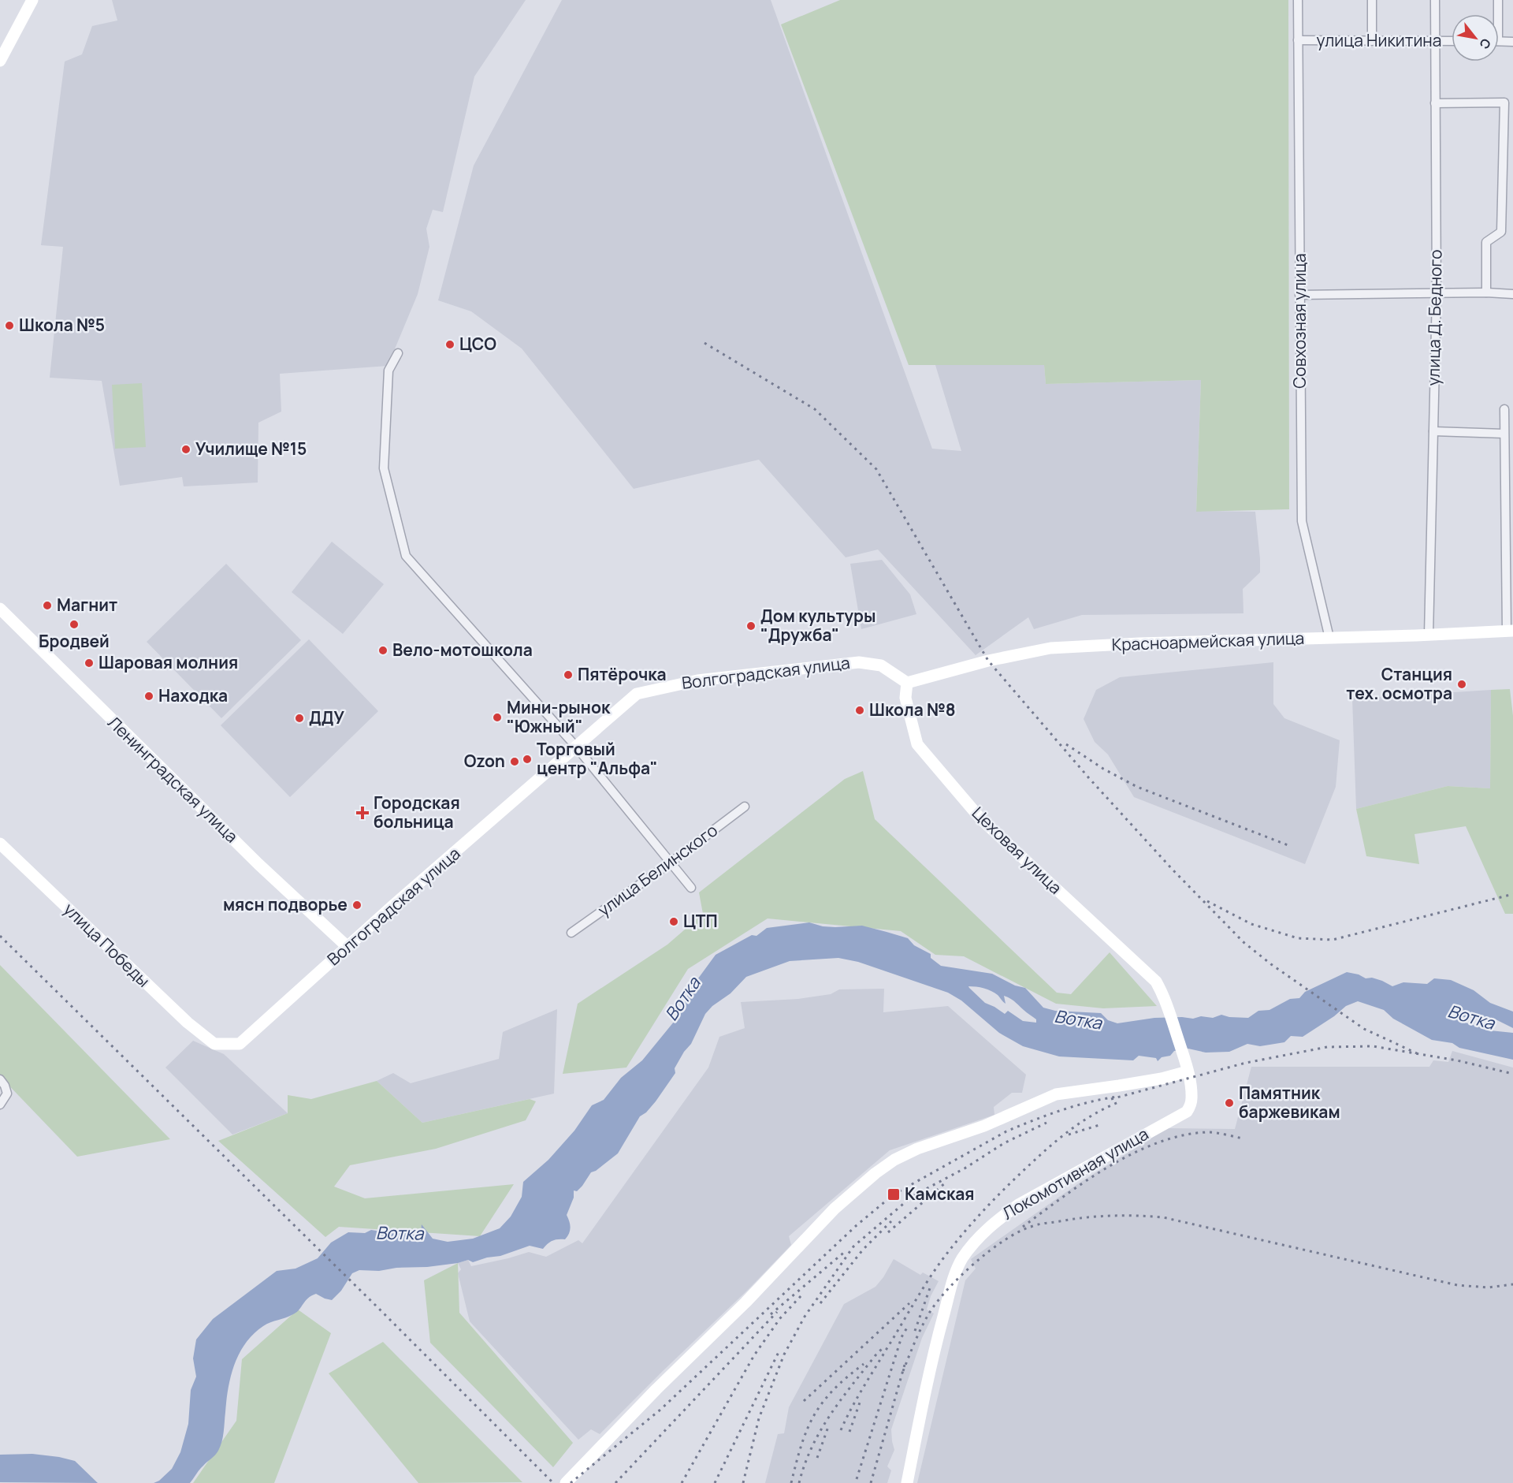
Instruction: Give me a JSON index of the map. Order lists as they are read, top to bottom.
{
  "streets": {
    "main road": [
      "Красноармейская улица",
      "Волгоградская улица",
      "Ленинградская улица",
      "Цеховая улица",
      "улица Победы",
      "Локомотивная улица"
    ],
    "street": [
      "улица Никитина",
      "улица Д. Бедного",
      "Совхозная улица",
      "улица Белинского"
    ]
  },
  "crossings": [
    ["улица Никитина", "улица Д. Бедного"],
    ["улица Никитина", "Совхозная улица"],
    ["улица Д. Бедного", "Красноармейская улица"],
    ["Совхозная улица", "Красноармейская улица"],
    ["Красноармейская улица", "Волгоградская улица"],
    ["Красноармейская улица", "Цеховая улица"],
    ["Волгоградская улица", "Ленинградская улица"],
    ["Волгоградская улица", "Цеховая улица"],
    ["Волгоградская улица", "улица Победы"],
    ["Цеховая улица", "Локомотивная улица"]
  ],
  "water": ["Вотка"],
  "places": {
    "other": [
      "Школа №5",
      "ЦСО",
      "Училище №15",
      "Магнит",
      "Бродвей",
      "Дом культуры \"Дружба\"",
      "Вело-мотошкола",
      "Шаровая молния",
      "Пятёрочка",
      "Станция тех. осмотра",
      "Находка",
      "Школа №8",
      "Мини-рынок \"Южный\"",
      "ДДУ",
      "Торговый центр \"Альфа\"",
      "Ozon",
      "мясн подворье",
      "ЦТП",
      "Памятник баржевикам"
    ],
    "health": ["Городская больница"],
    "transit": ["Камская"]
  },
  "north": "bottom right"
}
